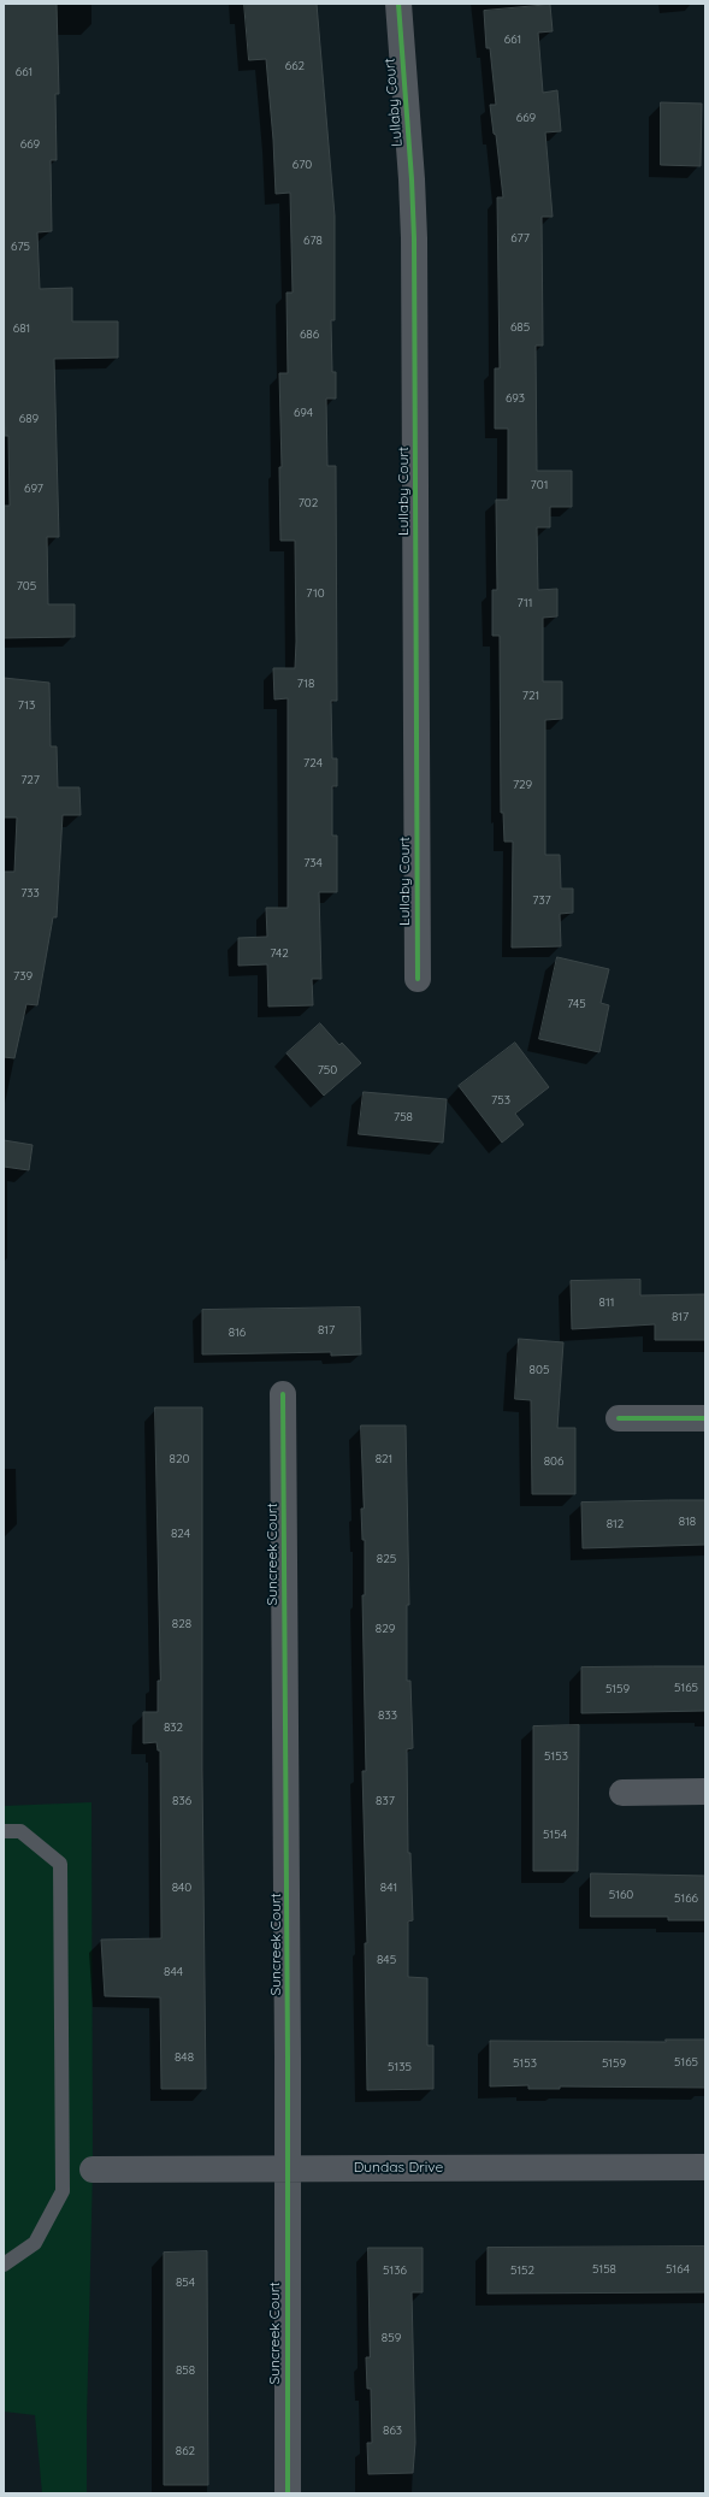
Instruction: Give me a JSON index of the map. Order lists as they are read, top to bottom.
{
  "streets": {
    "street": ["Lullaby Court", "Suncreek Court", "Dundas Drive"]
  },
  "crossings": [
    ["Suncreek Court", "Dundas Drive"]
  ],
  "house_numbers": [
    "661",
    "662",
    "661",
    "669",
    "669",
    "670",
    "677",
    "678",
    "675",
    "685",
    "681",
    "686",
    "693",
    "694",
    "689",
    "701",
    "697",
    "702",
    "705",
    "710",
    "711",
    "718",
    "721",
    "713",
    "724",
    "727",
    "729",
    "734",
    "733",
    "737",
    "742",
    "739",
    "745",
    "750",
    "753",
    "758",
    "811",
    "817",
    "817",
    "816",
    "805",
    "820",
    "821",
    "806",
    "818",
    "812",
    "824",
    "825",
    "828",
    "829",
    "5165",
    "5159",
    "833",
    "832",
    "5153",
    "836",
    "837",
    "5154",
    "840",
    "841",
    "5160",
    "5166",
    "845",
    "844",
    "848",
    "5165",
    "5153",
    "5159",
    "5135",
    "5158",
    "5164",
    "5136",
    "5152",
    "854",
    "859",
    "858",
    "863",
    "862"
  ]
}
